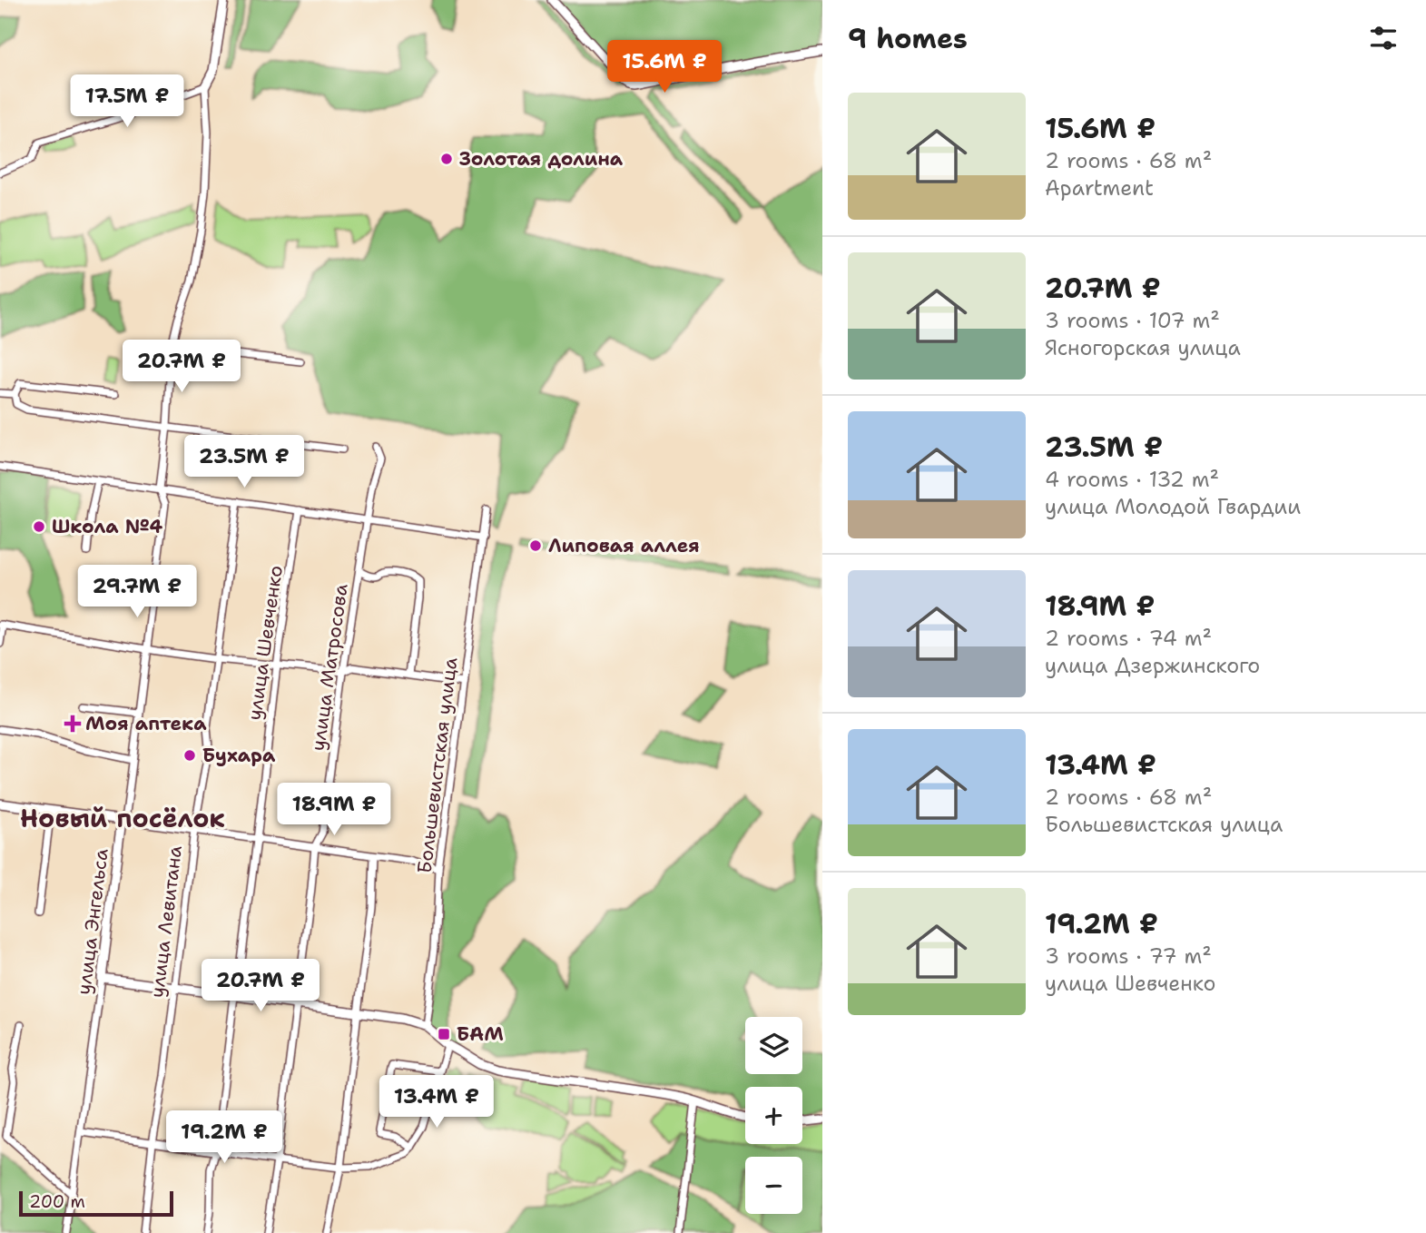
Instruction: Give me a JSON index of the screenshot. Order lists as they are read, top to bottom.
{
  "streets": {
    "street": [
      "улица Шевченко",
      "улица Матросова",
      "Большевистская улица",
      "улица Энгельса",
      "улица Левитана"
    ]
  },
  "districts": ["Новый посёлок"],
  "places": {
    "other": [
      "Золотая долина",
      "Школа №4",
      "Липовая аллея",
      "Бухара"
    ],
    "health": ["Моя аптека"],
    "transit": ["БАМ"]
  },
  "scale_bar": "200 m",
  "page": {
    "heading": "9 homes",
    "price": [
      "15.6M ₽",
      "17.5M ₽",
      "20.7M ₽",
      "23.5M ₽",
      "29.7M ₽",
      "18.9M ₽",
      "20.7M ₽",
      "13.4M ₽",
      "19.2M ₽"
    ],
    "list": [
      {
        "name": "15.6M ₽",
        "note": "2 rooms · 68 m² · Apartment"
      },
      {
        "name": "20.7M ₽",
        "note": "3 rooms · 107 m² · Ясногорская улица"
      },
      {
        "name": "23.5M ₽",
        "note": "4 rooms · 132 m² · улица Молодой Гвардии"
      },
      {
        "name": "18.9M ₽",
        "note": "2 rooms · 74 m² · улица Дзержинского"
      },
      {
        "name": "13.4M ₽",
        "note": "2 rooms · 68 m² · Большевистская улица"
      },
      {
        "name": "19.2M ₽",
        "note": "3 rooms · 77 m² · улица Шевченко"
      }
    ],
    "map_buttons": ["+", "−"],
    "scale": "200 m"
  }
}
